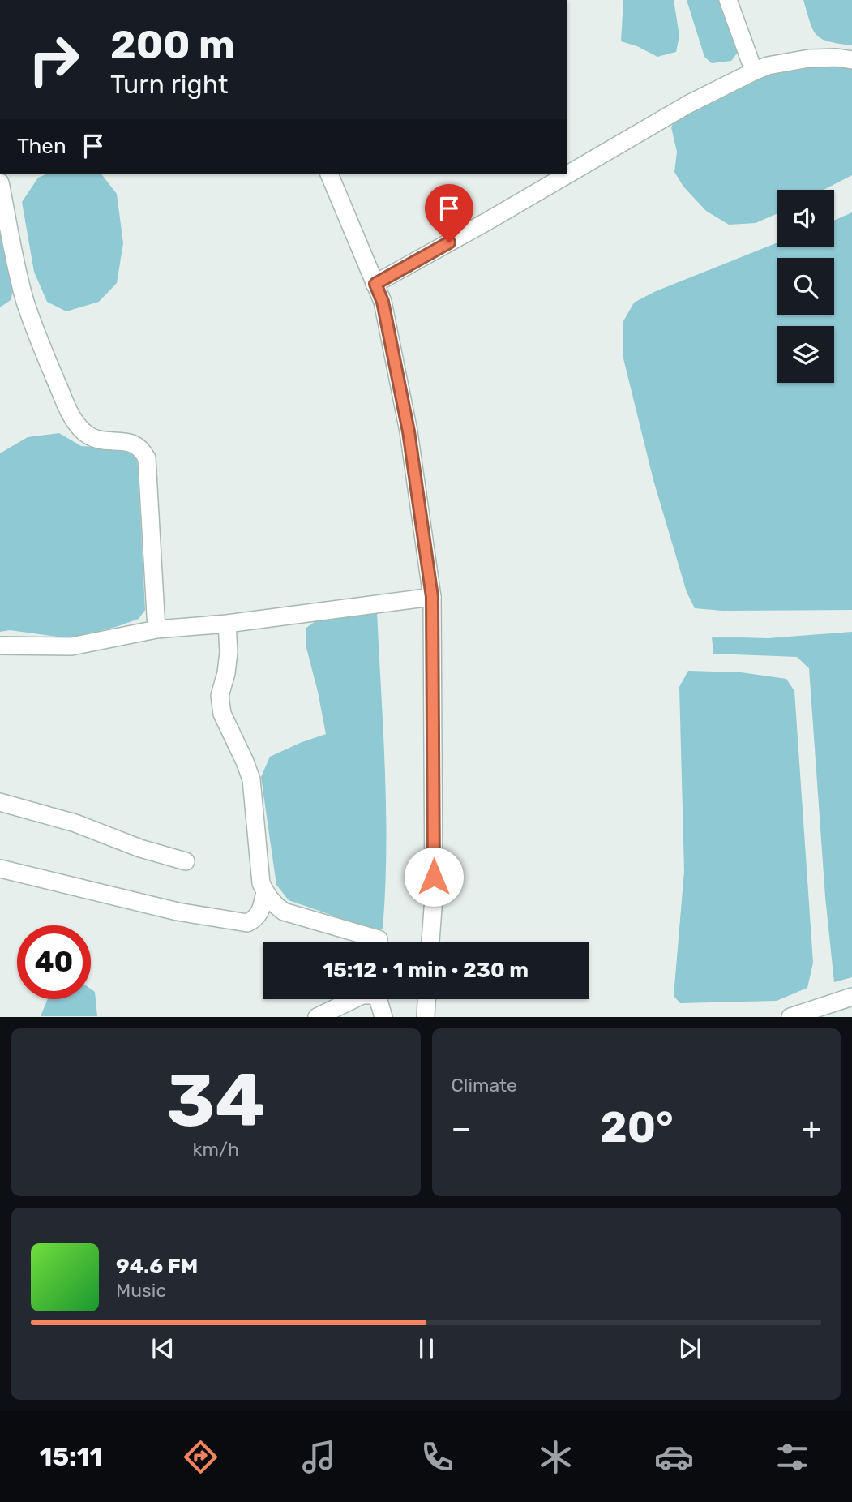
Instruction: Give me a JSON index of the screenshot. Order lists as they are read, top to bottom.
{
  "page": {
    "turn": ["200 m", "Turn right"],
    "then": "Then",
    "limit": "40",
    "trip": "15:12 · 1 min · 230 m",
    "tile": [
      ["34", "km/h"],
      "Climate"
    ],
    "heat": ["−", "20°", "+"],
    "song": ["94.6 FM", "Music"],
    "tabs": "15:11"
  }
}
